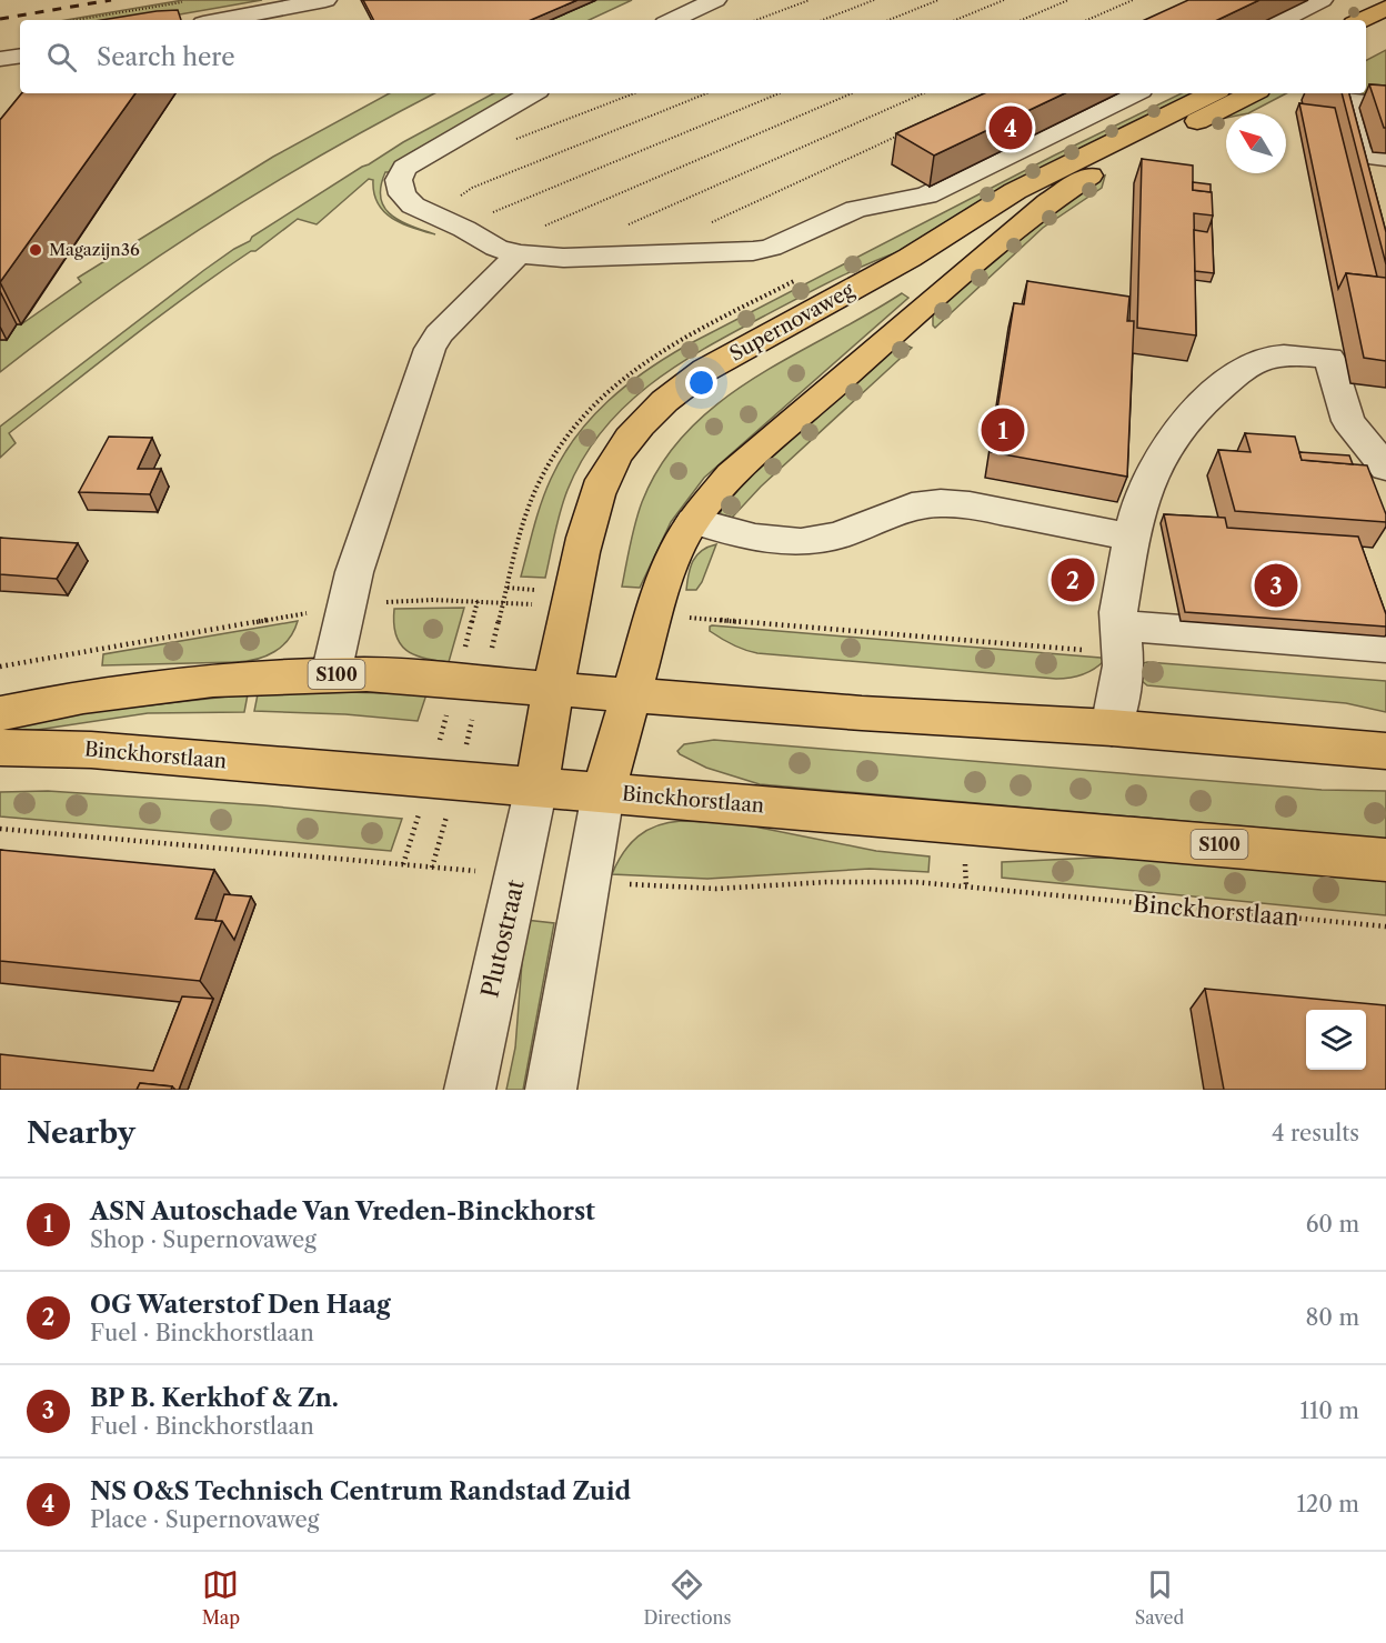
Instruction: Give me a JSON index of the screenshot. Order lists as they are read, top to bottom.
{
  "streets": {
    "main road": ["Supernovaweg", "S100", "Binckhorstlaan"],
    "street": ["Plutostraat"]
  },
  "crossings": [
    ["Supernovaweg", "S100"],
    ["Supernovaweg", "Binckhorstlaan"],
    ["Supernovaweg", "Plutostraat"],
    ["Binckhorstlaan", "Plutostraat"]
  ],
  "places": ["Magazijn36"],
  "north": "top left",
  "page": {
    "search": "Search here",
    "pins": [
      "4",
      "1",
      "2",
      "3"
    ],
    "heading": ["Nearby", "4 results"],
    "list": [
      {
        "mark": "1",
        "name": "ASN Autoschade Van Vreden-Binckhorst",
        "note": "Shop · Supernovaweg",
        "value": "60 m"
      },
      {
        "mark": "2",
        "name": "OG Waterstof Den Haag",
        "note": "Fuel · Binckhorstlaan",
        "value": "80 m"
      },
      {
        "mark": "3",
        "name": "BP B. Kerkhof & Zn.",
        "note": "Fuel · Binckhorstlaan",
        "value": "110 m"
      },
      {
        "mark": "4",
        "name": "NS O&S Technisch Centrum Randstad Zuid",
        "note": "Place · Supernovaweg",
        "value": "120 m"
      }
    ],
    "nav": ["Map", "Directions", "Saved"]
  }
}
